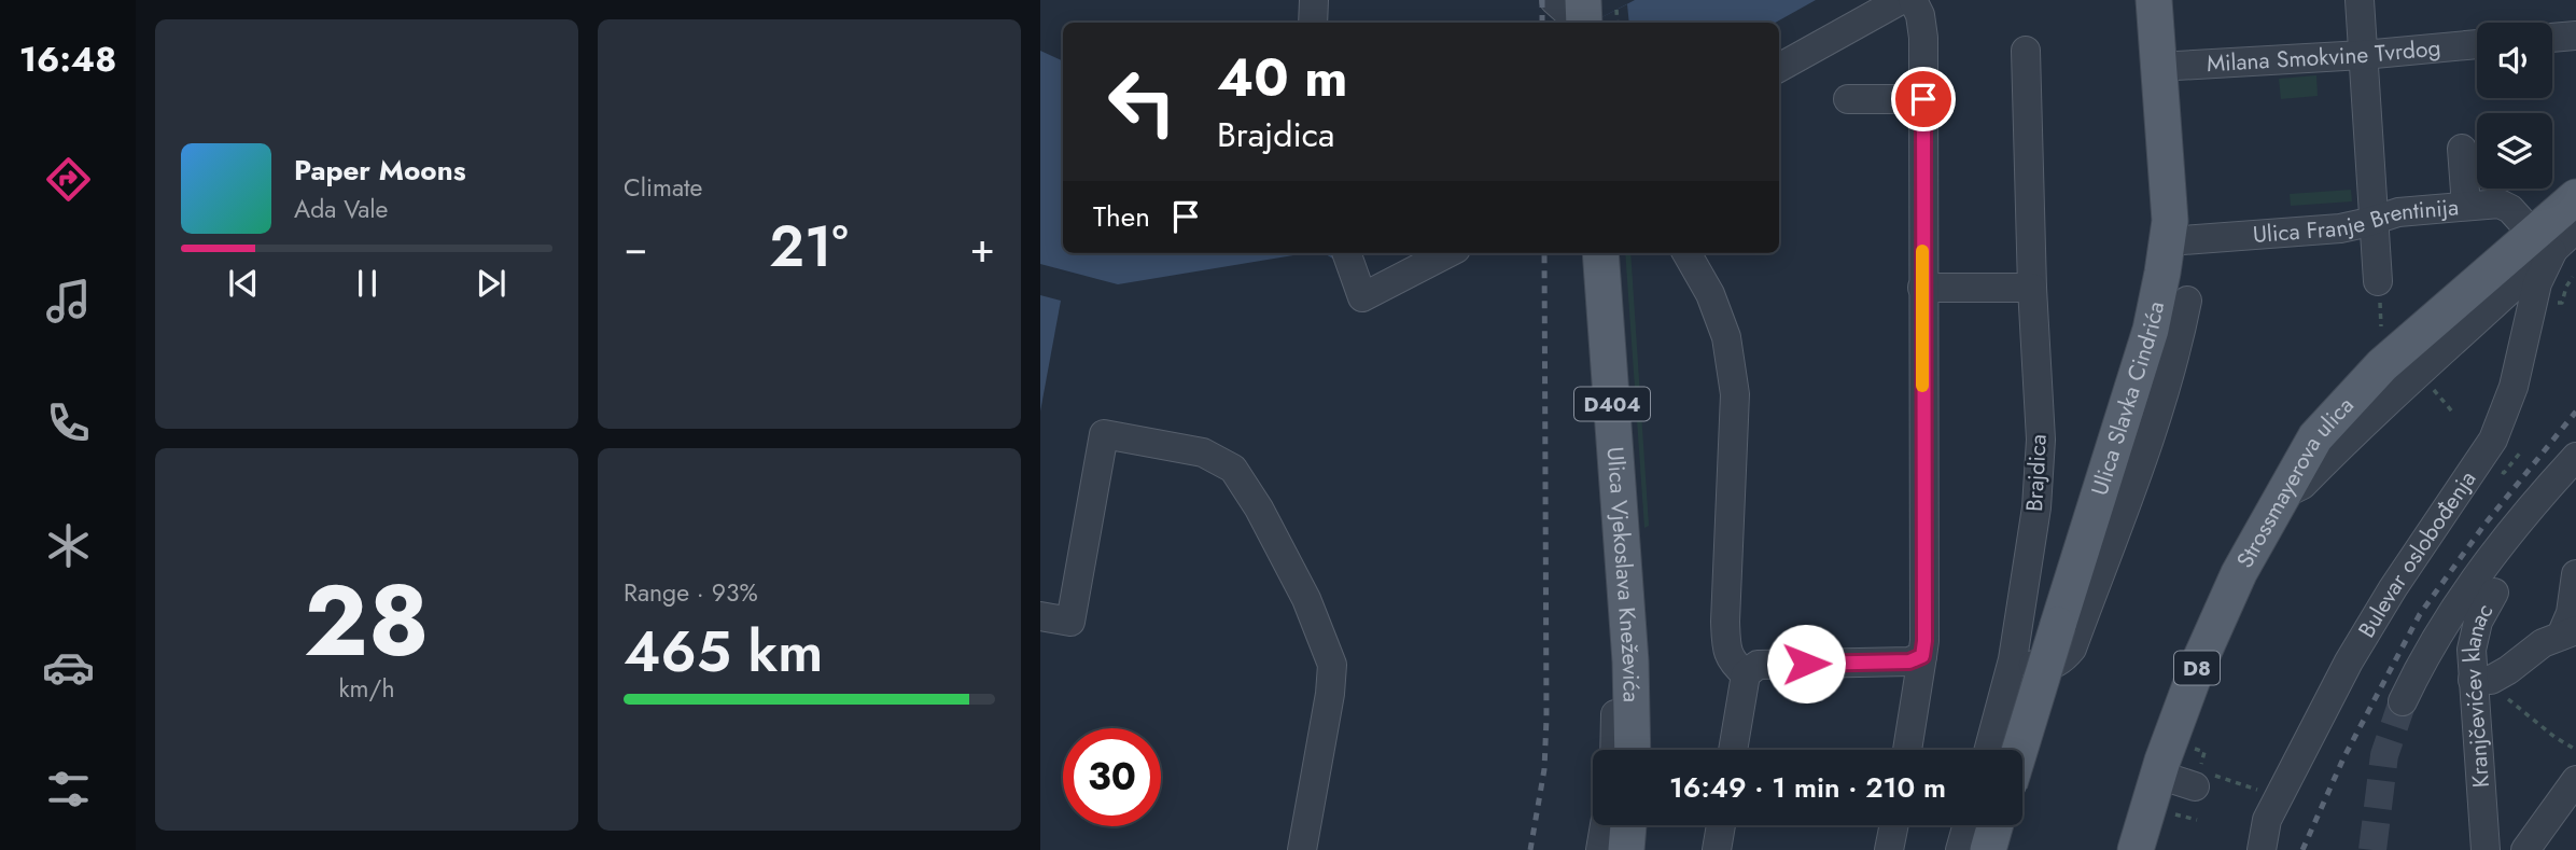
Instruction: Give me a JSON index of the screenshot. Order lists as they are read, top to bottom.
{
  "streets": {
    "main road": [
      "Ulica Slavka Cindrića",
      "D404",
      "Strossmayerova ulica",
      "Ulica Vjekoslava Kneževića",
      "D8"
    ],
    "street": [
      "Milana Smokvine Tvrdog",
      "Ulica Franje Brentinija",
      "Brajdica",
      "Bulevar oslobođenja",
      "Kranjčevićev klanac"
    ]
  },
  "crossings": [
    ["Milana Smokvine Tvrdog", "Ulica Slavka Cindrića"],
    ["Ulica Franje Brentinija", "Ulica Slavka Cindrića"],
    ["Ulica Franje Brentinija", "Strossmayerova ulica"],
    ["Ulica Franje Brentinija", "Bulevar oslobođenja"],
    ["Strossmayerova ulica", "Bulevar oslobođenja"]
  ],
  "page": {
    "tabs": "16:48",
    "tile": [
      "Climate",
      ["28", "km/h"],
      ["Range · 93%", "465 km"]
    ],
    "turn": ["40 m", "Brajdica"],
    "song": ["Paper Moons", "Ada Vale"],
    "then": "Then",
    "heat": ["−", "21°", "+"],
    "limit": "30",
    "trip": "16:49 · 1 min · 210 m"
  }
}
